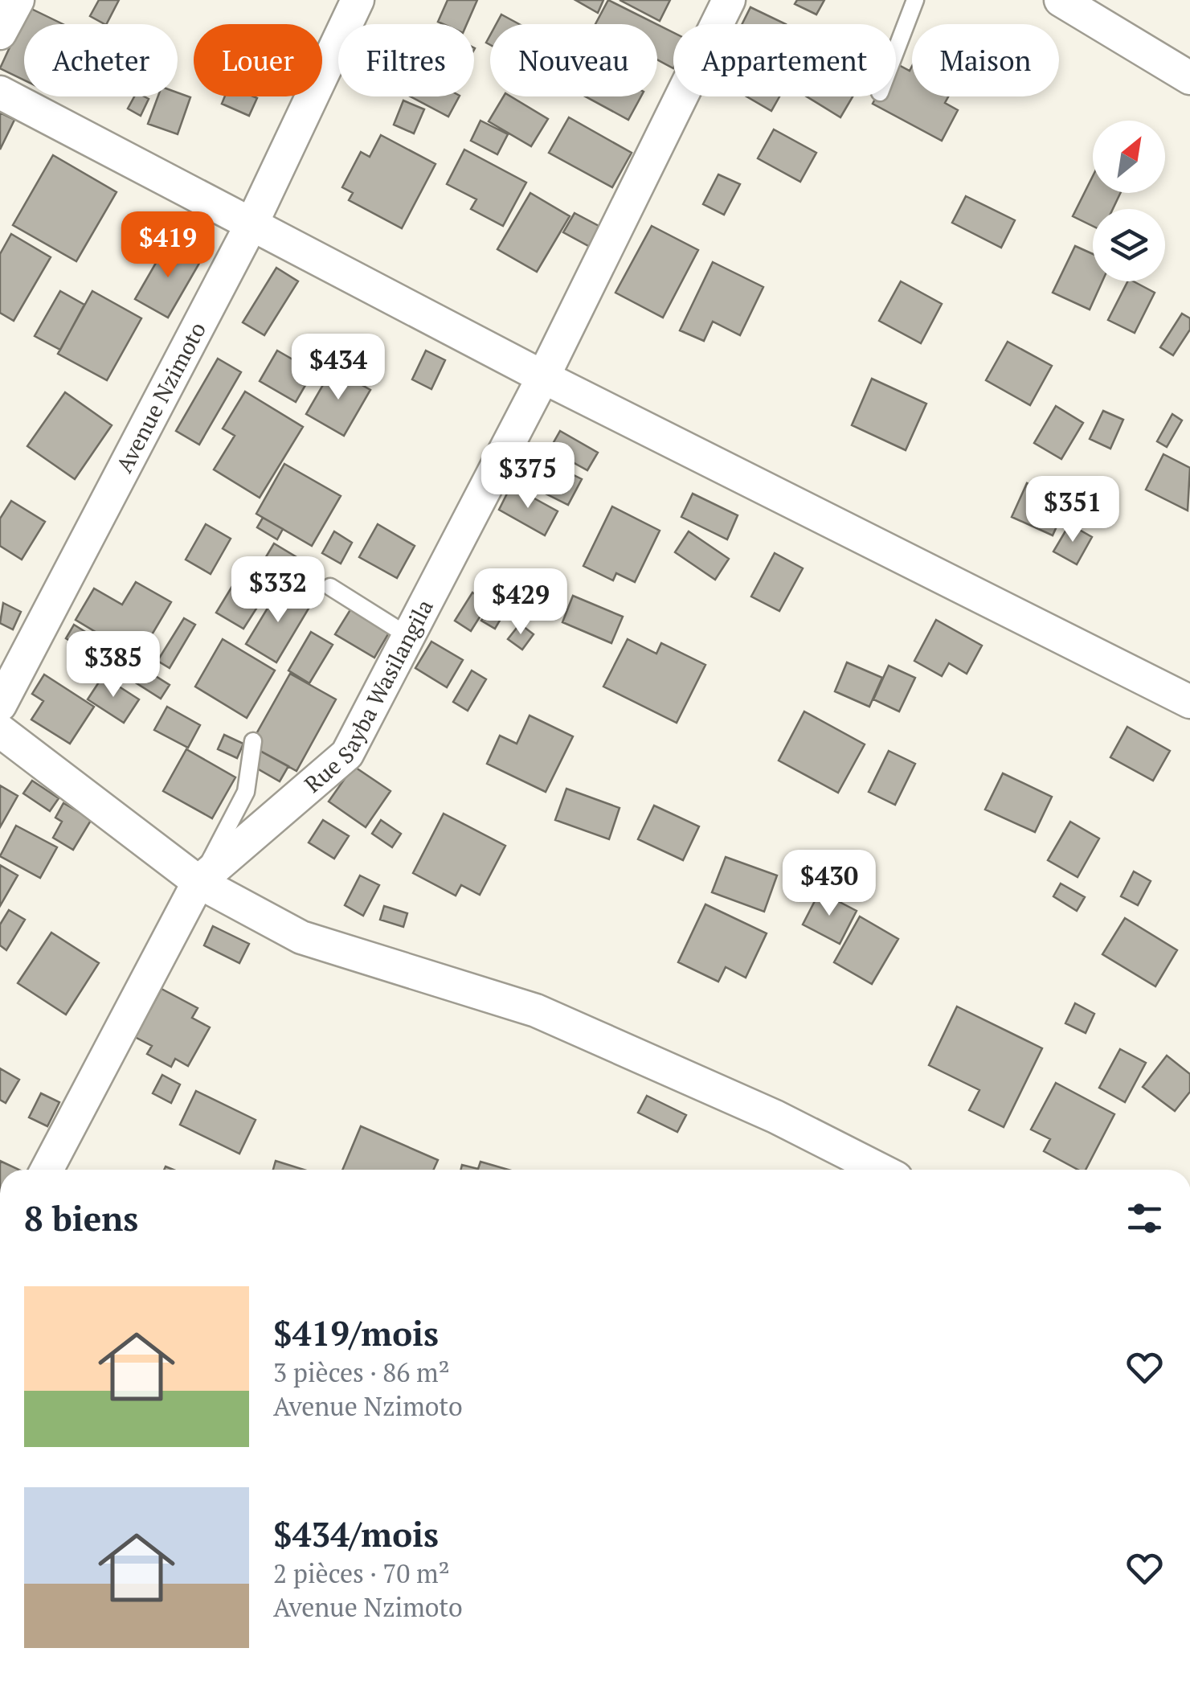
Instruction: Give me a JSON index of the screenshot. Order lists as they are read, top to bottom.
{
  "streets": {
    "street": ["Avenue Nzimoto", "Rue Sayba Wasilangila"]
  },
  "north": "top right",
  "page": {
    "chip": [
      "Acheter",
      "Louer",
      "Filtres",
      "Nouveau",
      "Appartement",
      "Maison"
    ],
    "price": [
      "$419",
      "$434",
      "$375",
      "$351",
      "$332",
      "$429",
      "$385",
      "$430"
    ],
    "heading": "8 biens",
    "list": [
      {
        "name": "$419/mois",
        "note": "3 pièces · 86 m² · Avenue Nzimoto"
      },
      {
        "name": "$434/mois",
        "note": "2 pièces · 70 m² · Avenue Nzimoto"
      }
    ]
  }
}
